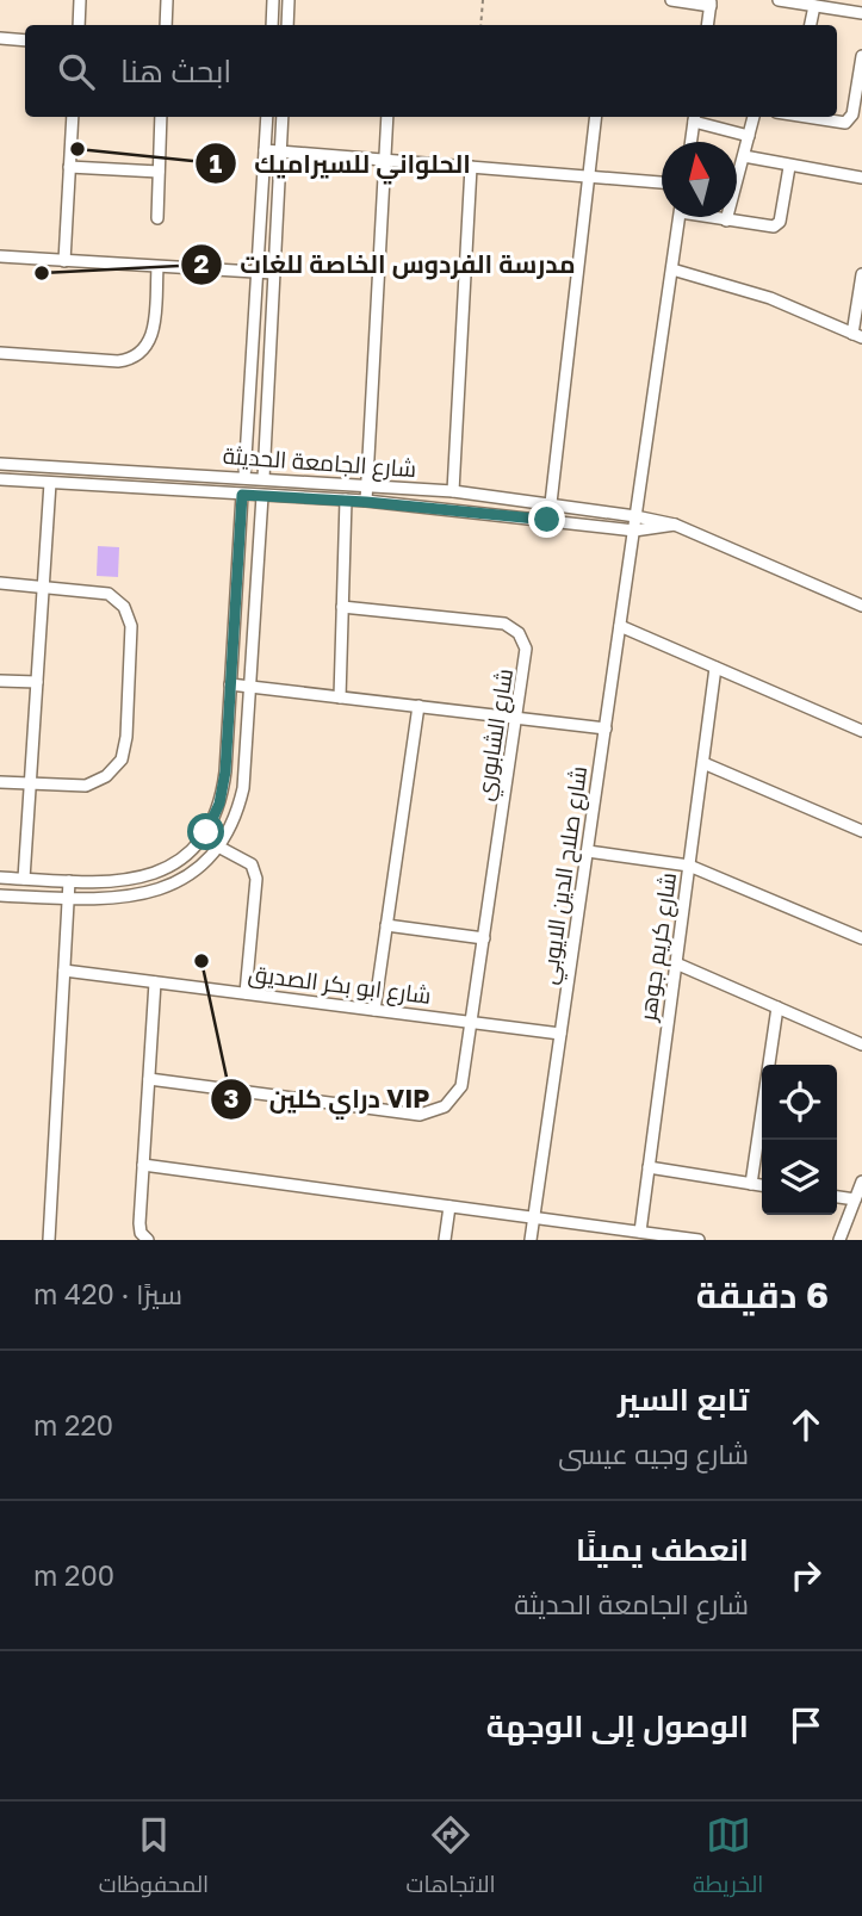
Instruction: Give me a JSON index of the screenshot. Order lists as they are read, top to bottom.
{
  "streets": {
    "street": [
      "شارع الجامعة الحديثة",
      "شارع الشابوري",
      "شارع صلاح الدين الايوبي",
      "شارع كريم جوهر",
      "شارع ابو بكر الصديق"
    ]
  },
  "crossings": [
    ["شارع الجامعة الحديثة", "شارع صلاح الدين الايوبي"],
    ["شارع الشابوري", "شارع ابو بكر الصديق"],
    ["شارع صلاح الدين الايوبي", "شارع ابو بكر الصديق"]
  ],
  "places": ["الحلواني للسيراميك", "مدرسة الفردوس الخاصة للغات", "دراي كلين VIP"],
  "north": "top",
  "page": {
    "search": "ابحث هنا",
    "heading": ["6 دقيقة", "سيرًا · 420 m"],
    "list": [
      ["تابع السير", "شارع وجيه عيسى", "220 m"],
      ["انعطف يمينًا", "شارع الجامعة الحديثة", "200 m"],
      "الوصول إلى الوجهة"
    ],
    "nav": ["الخريطة", "الاتجاهات", "المحفوظات"]
  }
}
